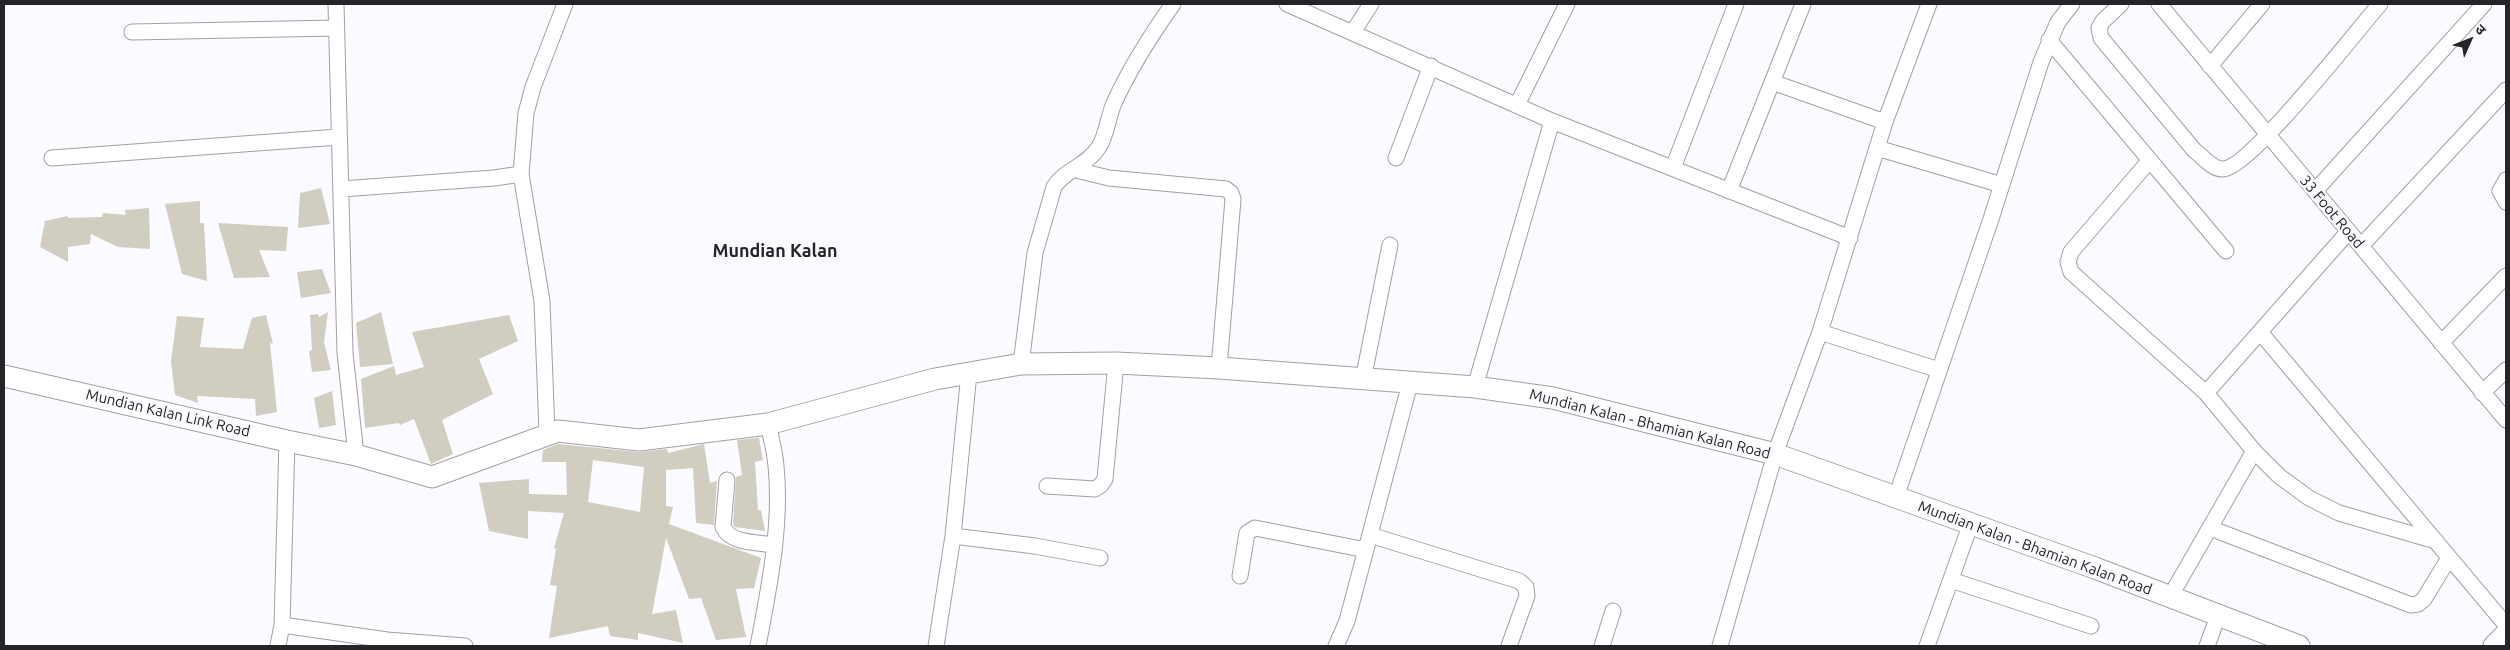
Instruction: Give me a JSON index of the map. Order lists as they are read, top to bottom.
{
  "streets": {
    "street": ["33 Foot Road", "Mundian Kalan Link Road", "Mundian Kalan - Bhamian Kalan Road"]
  },
  "crossings": [
    ["Mundian Kalan Link Road", "Mundian Kalan - Bhamian Kalan Road"]
  ],
  "districts": ["Mundian Kalan"],
  "north": "top right"
}
